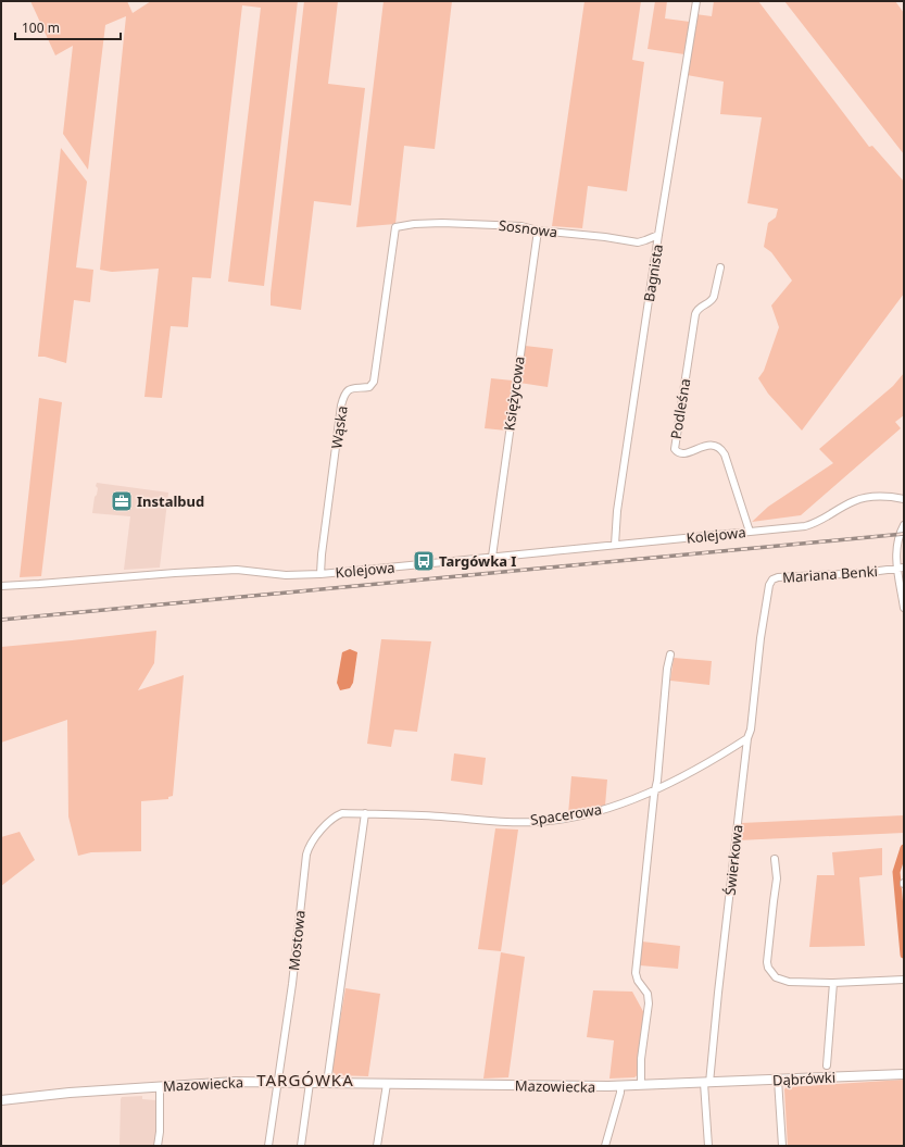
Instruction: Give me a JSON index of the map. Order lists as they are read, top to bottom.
{
  "streets": {
    "street": [
      "Sosnowa",
      "Bagnista",
      "Księżycowa",
      "Podleśna",
      "Wąska",
      "Kolejowa",
      "Mariana Benki",
      "Spacerowa",
      "Świerkowa",
      "Mostowa",
      "Dąbrówki",
      "Mazowiecka"
    ]
  },
  "crossings": [
    ["Sosnowa", "Bagnista"],
    ["Sosnowa", "Księżycowa"],
    ["Sosnowa", "Wąska"],
    ["Bagnista", "Kolejowa"],
    ["Księżycowa", "Kolejowa"],
    ["Podleśna", "Kolejowa"],
    ["Wąska", "Kolejowa"],
    ["Mariana Benki", "Świerkowa"],
    ["Spacerowa", "Świerkowa"],
    ["Spacerowa", "Mostowa"],
    ["Świerkowa", "Dąbrówki"],
    ["Mostowa", "Mazowiecka"],
    ["Dąbrówki", "Mazowiecka"]
  ],
  "districts": ["TARGÓWKA"],
  "places": {
    "office": ["Instalbud"],
    "bus stop": ["Targówka I"]
  },
  "scale_bar": "100 m"
}
